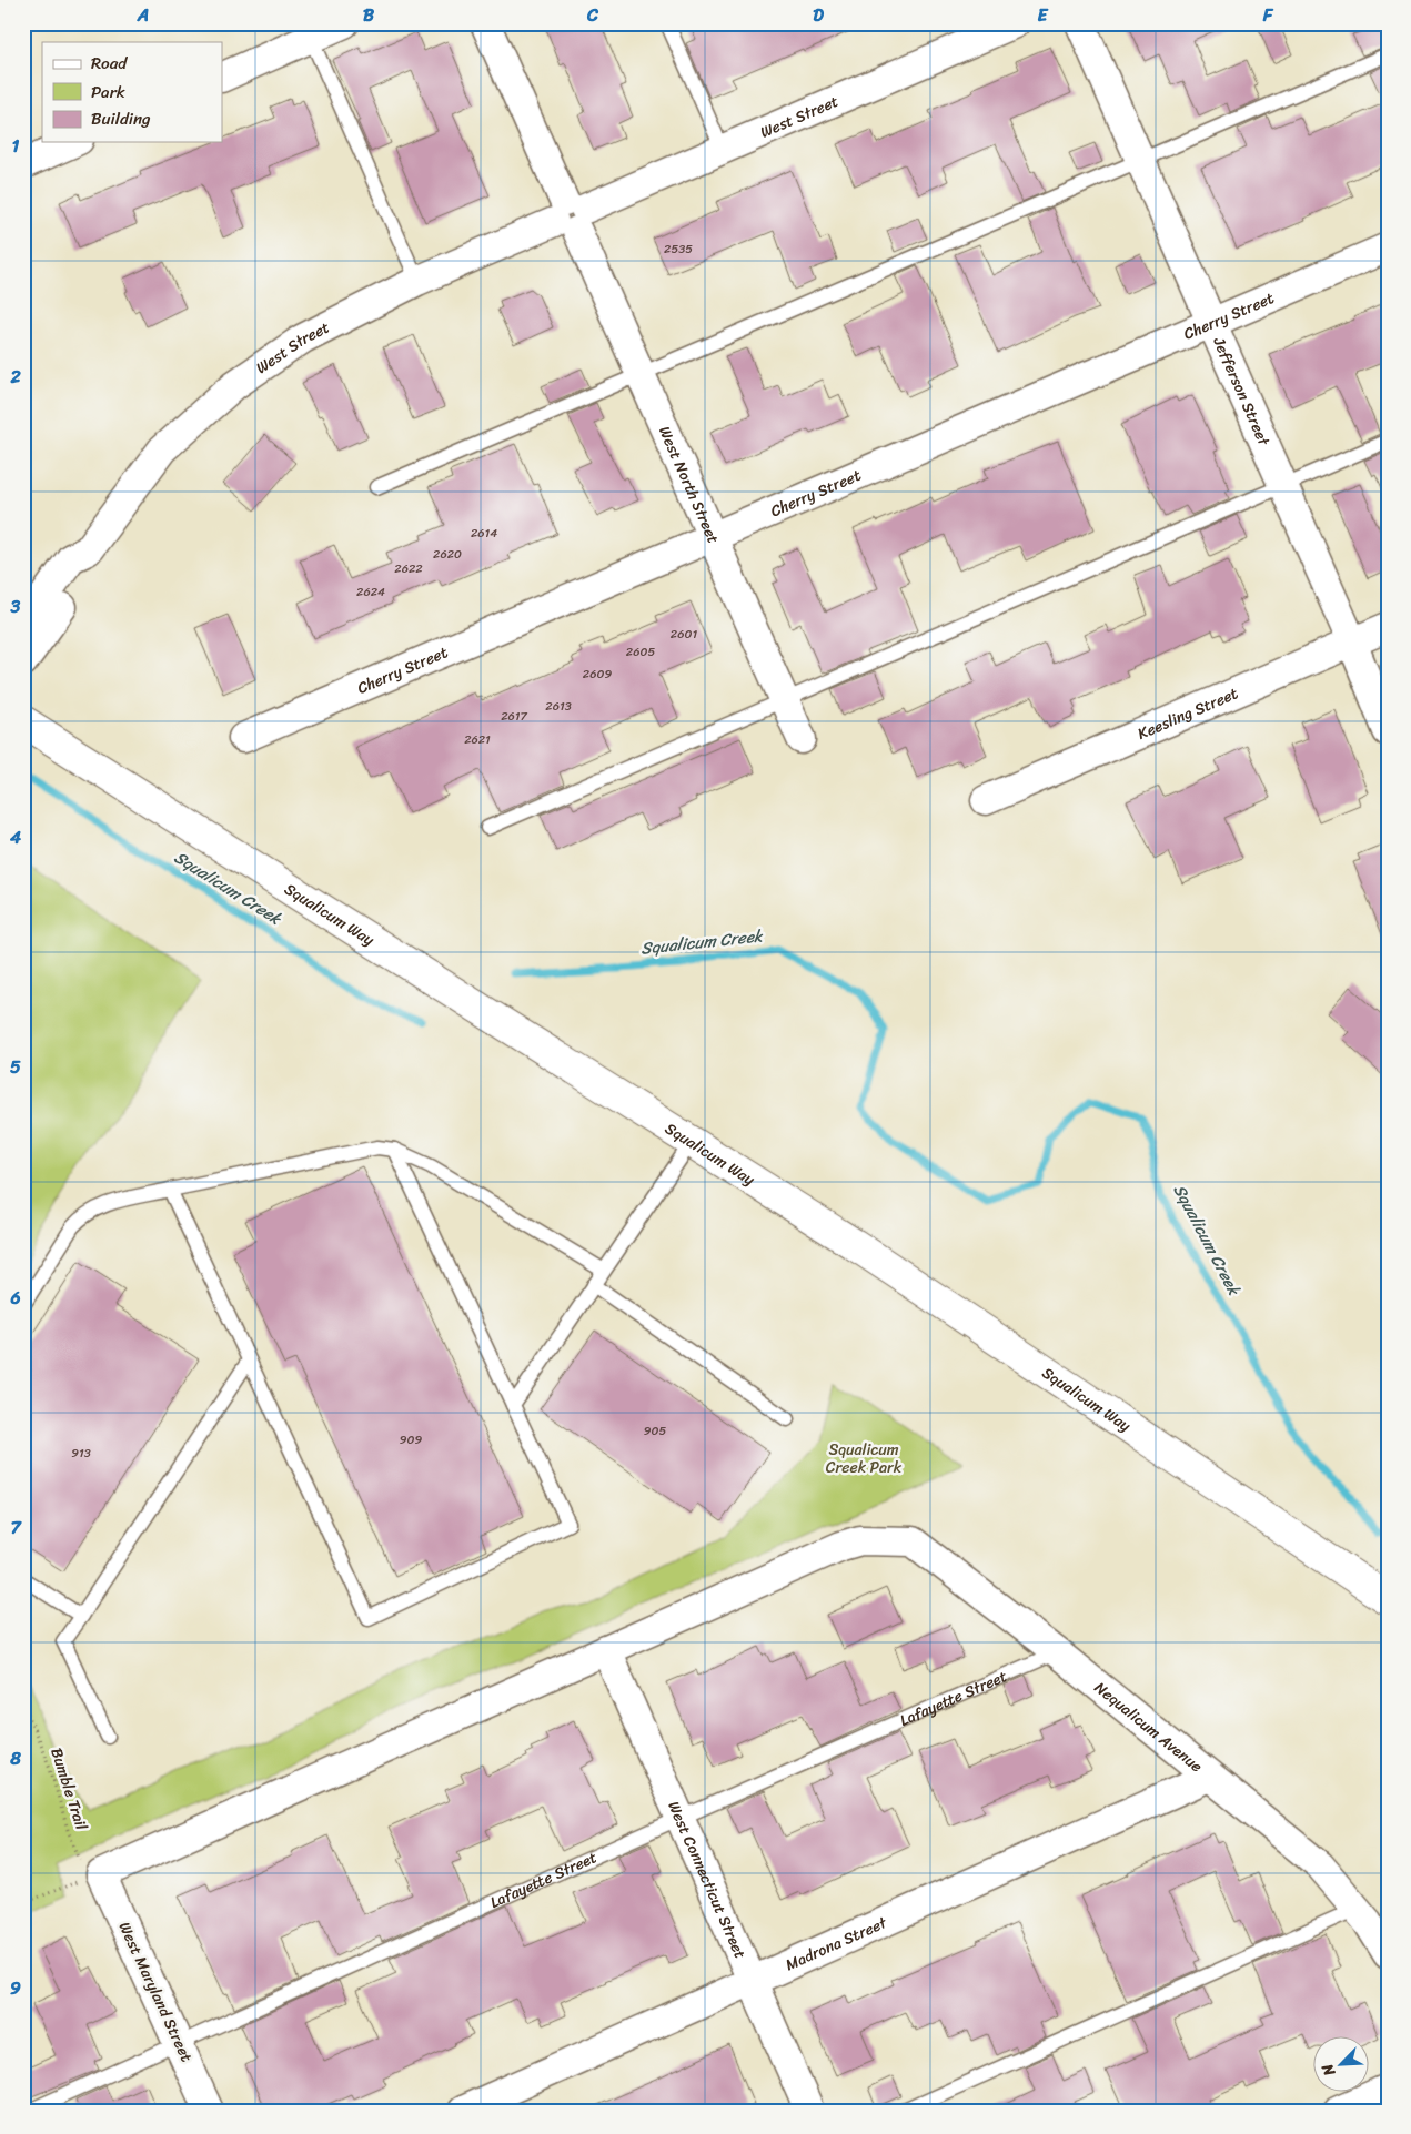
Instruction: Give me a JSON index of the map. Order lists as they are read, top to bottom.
{
  "streets": {
    "street": [
      "West Street",
      "Cherry Street",
      "Jefferson Street",
      "West North Street",
      "Keesling Street",
      "Squalicum Way",
      "Nequalicum Avenue",
      "West Connecticut Street",
      "Madrona Street",
      "West Maryland Street"
    ],
    "lane": ["Lafayette Street"],
    "path": ["Bumble Trail"]
  },
  "crossings": [
    ["West Street", "West North Street"],
    ["Cherry Street", "Jefferson Street"],
    ["Cherry Street", "West North Street"],
    ["Jefferson Street", "Keesling Street"],
    ["Lafayette Street", "Nequalicum Avenue"],
    ["Lafayette Street", "West Connecticut Street"],
    ["Lafayette Street", "West Maryland Street"],
    ["Nequalicum Avenue", "West Connecticut Street"],
    ["Nequalicum Avenue", "Madrona Street"],
    ["Bumble Trail", "West Maryland Street"],
    ["West Connecticut Street", "Madrona Street"]
  ],
  "water": ["Squalicum Creek"],
  "parks": ["Squalicum Creek Park"],
  "house_numbers": [
    "2535",
    "2614",
    "2620",
    "2622",
    "2624",
    "2601",
    "2605",
    "2609",
    "2613",
    "2617",
    "2621",
    "905",
    "909",
    "913"
  ],
  "legend": ["Road", "Park", "Building"],
  "north": "bottom left",
  "grid": {
    "columns": [
      "A",
      "B",
      "C",
      "D",
      "E",
      "F"
    ],
    "rows": [
      "1",
      "2",
      "3",
      "4",
      "5",
      "6",
      "7",
      "8",
      "9"
    ]
  }
}
